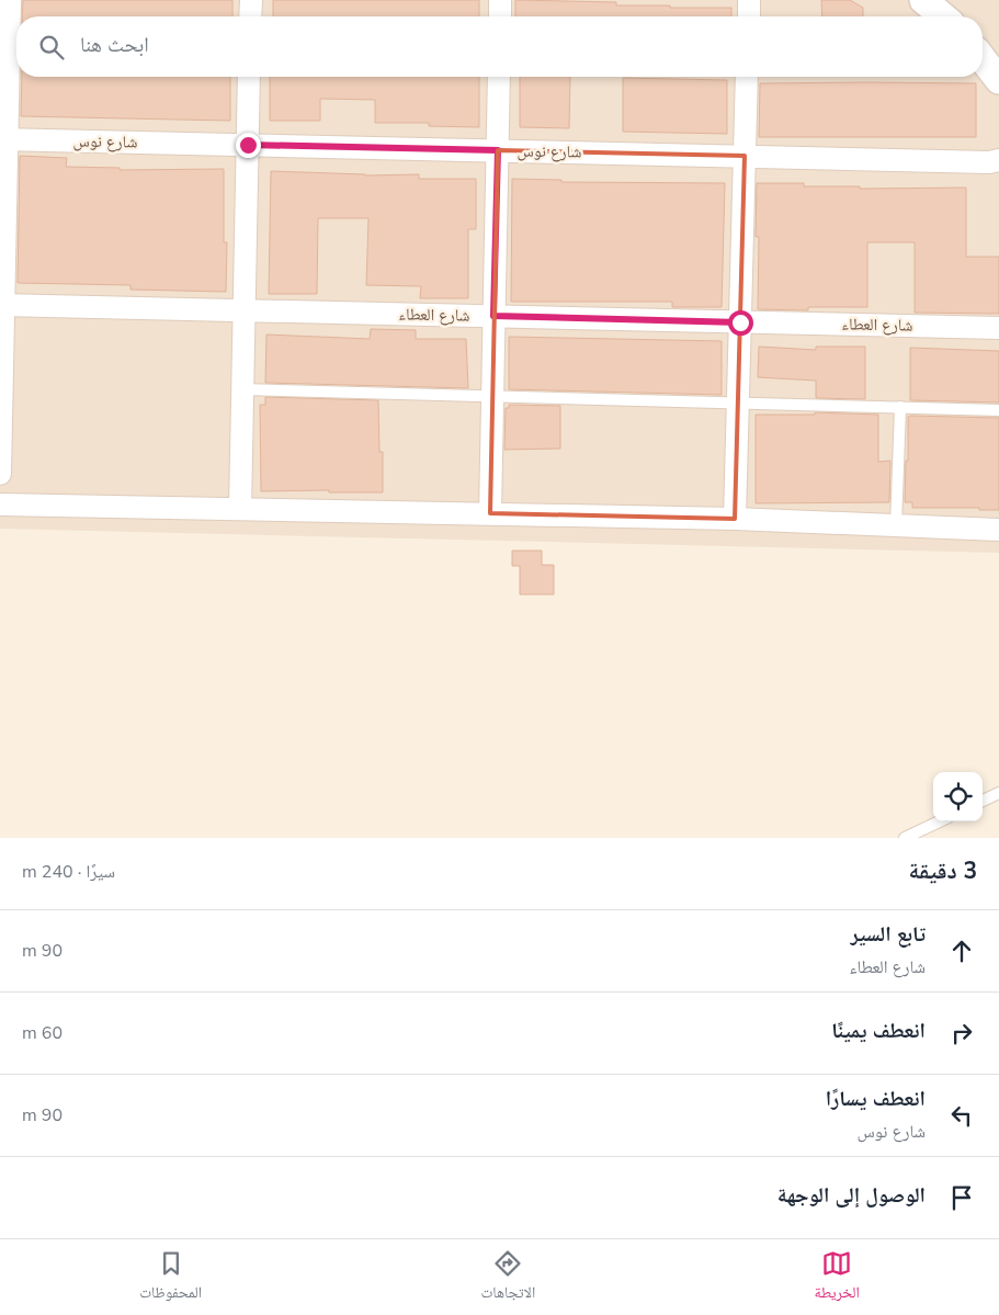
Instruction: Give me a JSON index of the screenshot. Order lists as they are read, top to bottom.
{
  "streets": {
    "street": ["شارع نوس", "شارع العطاء"]
  },
  "page": {
    "search": "ابحث هنا",
    "heading": ["3 دقيقة", "سيرًا · 240 m"],
    "list": [
      ["تابع السير", "شارع العطاء", "90 m"],
      ["انعطف يمينًا", "60 m"],
      ["انعطف يسارًا", "شارع نوس", "90 m"],
      "الوصول إلى الوجهة"
    ],
    "nav": ["الخريطة", "الاتجاهات", "المحفوظات"]
  }
}
